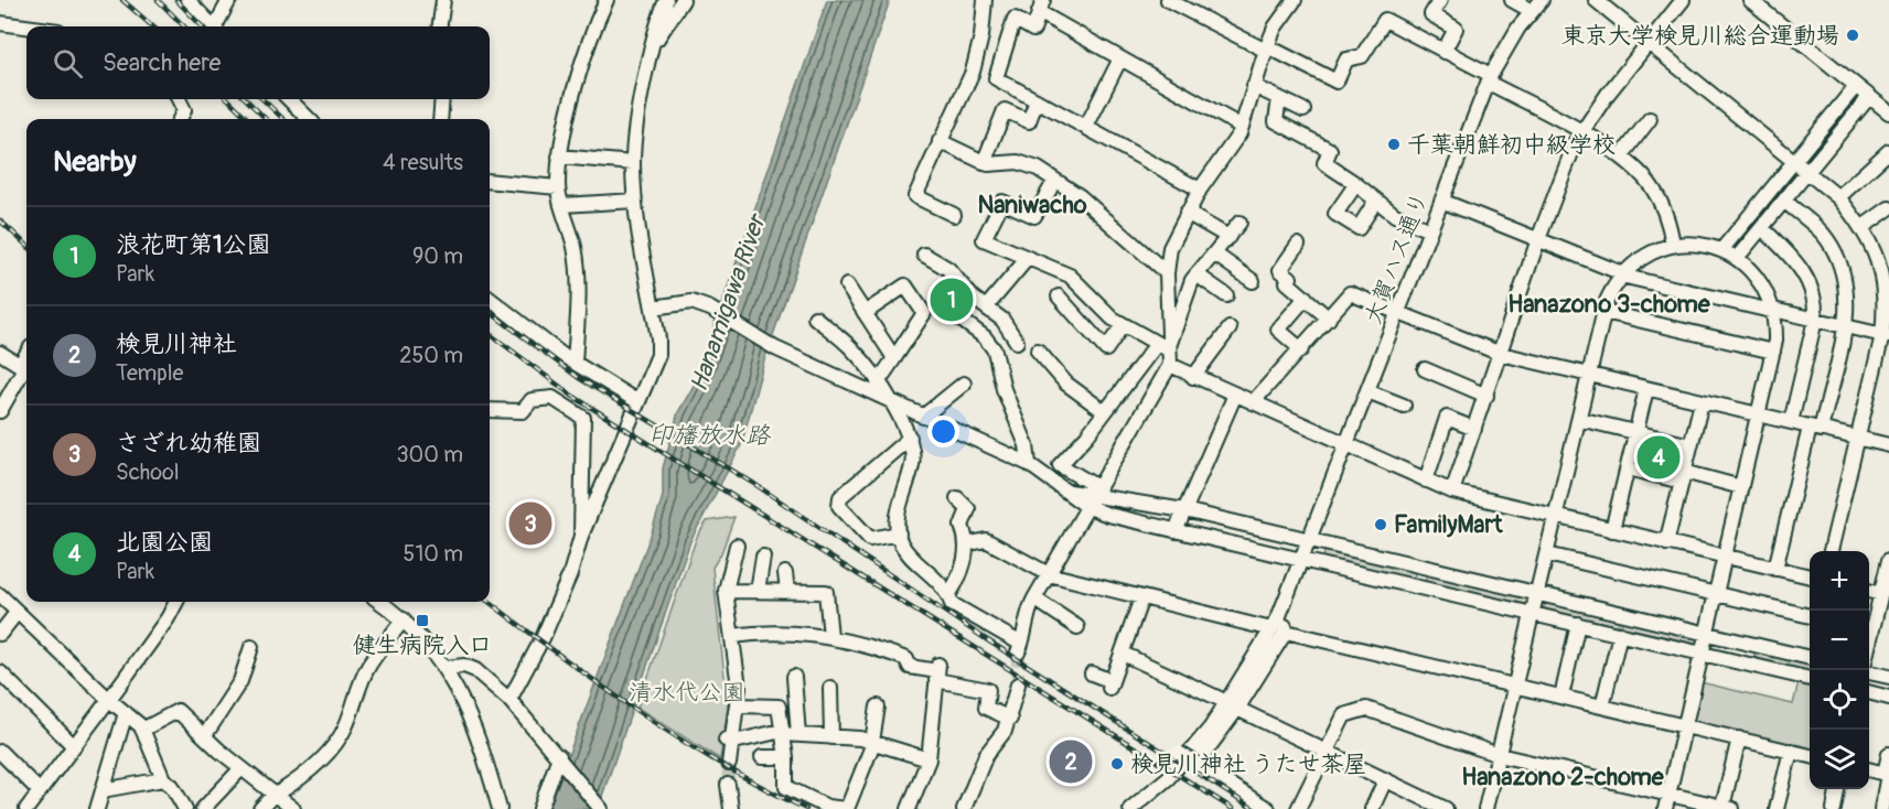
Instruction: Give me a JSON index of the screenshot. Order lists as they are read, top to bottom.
{
  "streets": {
    "street": ["大賀ハス通り"]
  },
  "districts": ["Naniwacho", "Hanazono 3-chome", "Hanazono 2-chome"],
  "water": ["Hanamigawa River", "印旛放水路"],
  "parks": ["清水代公園"],
  "places": {
    "other": [
      "東京大学検見川総合運動場",
      "千葉朝鮮初中級学校",
      "FamilyMart",
      "検見川神社 うたせ茶屋"
    ],
    "transit": ["健生病院入口"]
  },
  "page": {
    "search": "Search here",
    "heading": ["Nearby", "4 results"],
    "list": [
      {
        "mark": "1",
        "name": "浪花町第1公園",
        "note": "Park",
        "value": "90 m"
      },
      {
        "mark": "2",
        "name": "検見川神社",
        "note": "Temple",
        "value": "250 m"
      },
      {
        "mark": "3",
        "name": "さざれ幼稚園",
        "note": "School",
        "value": "300 m"
      },
      {
        "mark": "4",
        "name": "北園公園",
        "note": "Park",
        "value": "510 m"
      }
    ],
    "pins": [
      "1",
      "4",
      "3",
      "2"
    ],
    "map_buttons": ["+", "−"]
  }
}
